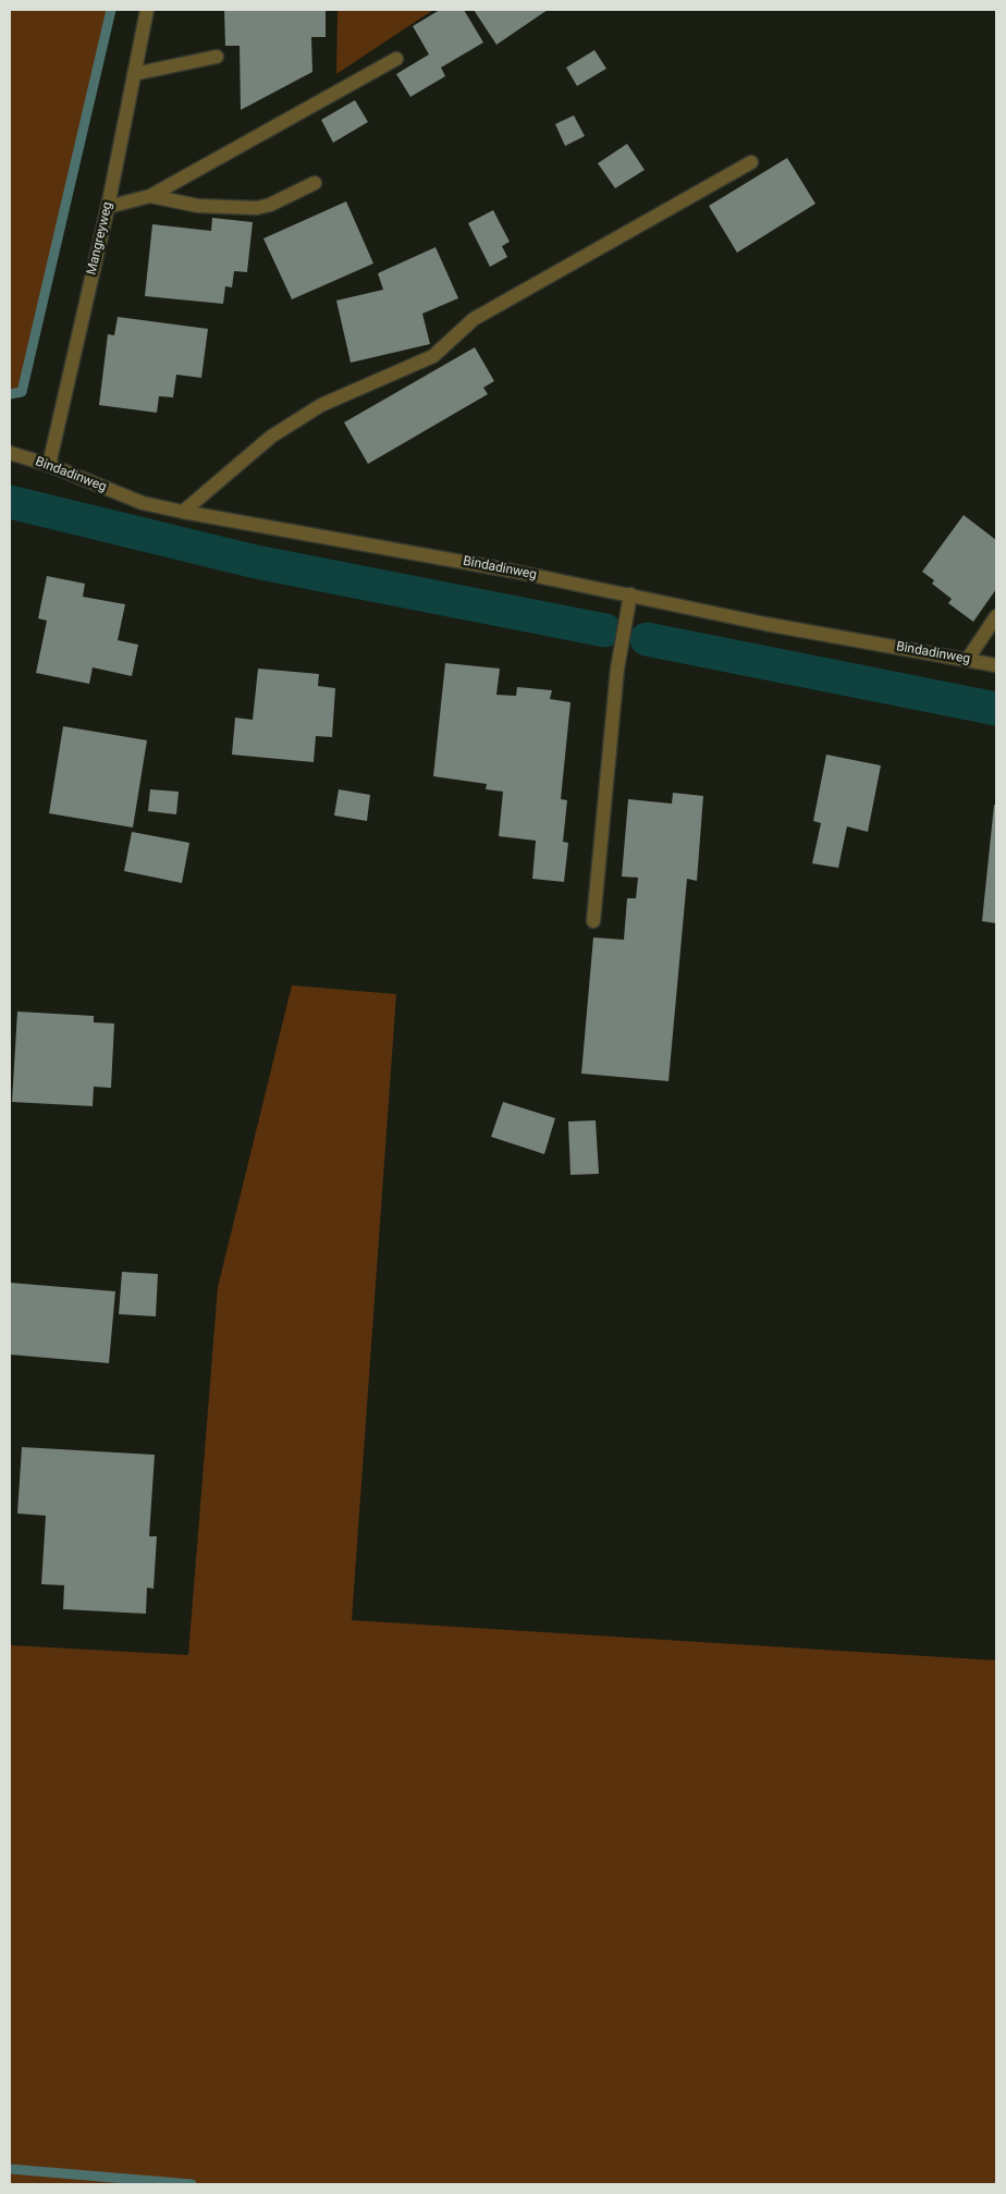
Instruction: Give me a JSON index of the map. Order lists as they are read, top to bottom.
{
  "streets": {
    "street": ["Mangreyweg", "Bindadinweg"]
  },
  "crossings": [
    ["Mangreyweg", "Bindadinweg"]
  ]
}
